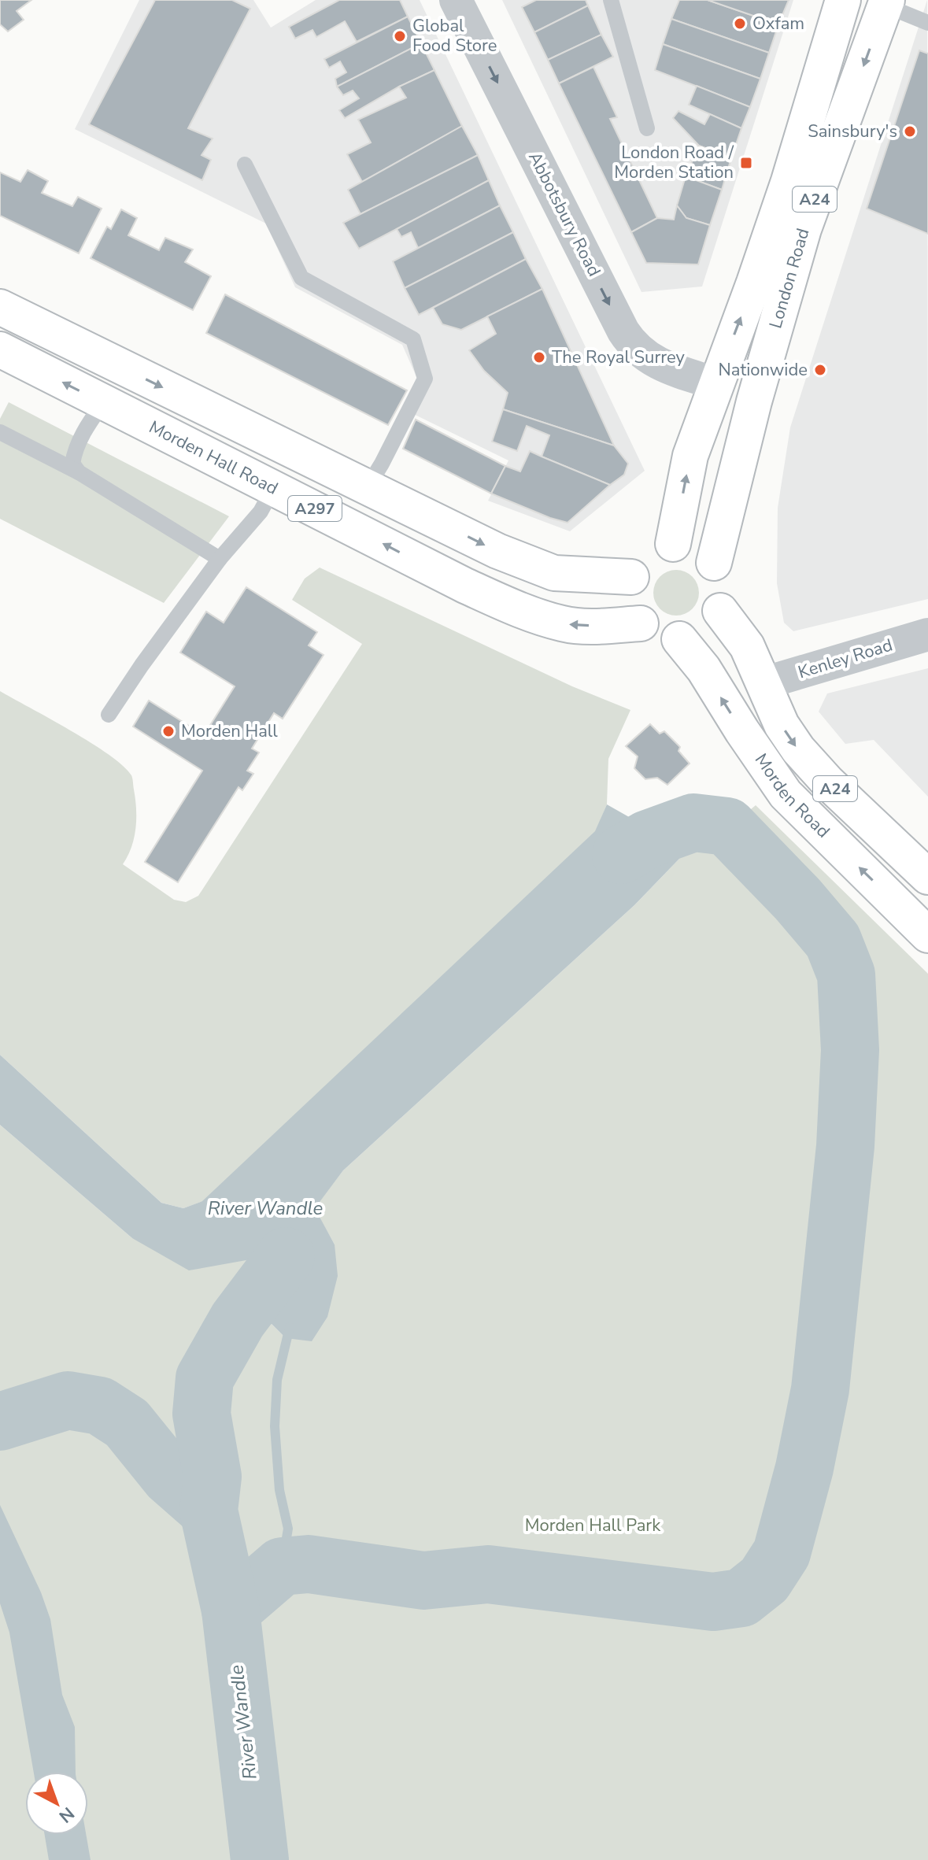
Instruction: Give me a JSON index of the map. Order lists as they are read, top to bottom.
{
  "streets": {
    "highway": [
      "A24",
      "London Road",
      "Morden Hall Road",
      "A297",
      "Morden Road"
    ],
    "street": ["Abbotsbury Road", "Kenley Road"]
  },
  "crossings": [
    ["A24", "London Road"],
    ["A24", "Morden Hall Road"],
    ["A24", "A297"],
    ["A24", "Morden Road"],
    ["Abbotsbury Road", "London Road"],
    ["London Road", "Morden Hall Road"],
    ["London Road", "A297"],
    ["London Road", "Morden Road"],
    ["Morden Hall Road", "A297"],
    ["Morden Hall Road", "Morden Road"],
    ["A297", "Morden Road"],
    ["Kenley Road", "Morden Road"]
  ],
  "one_way": ["Abbotsbury Road"],
  "water": ["River Wandle"],
  "parks": ["Morden Hall Park"],
  "places": {
    "other": [
      "Oxfam",
      "Global Food Store",
      "Sainsbury's",
      "The Royal Surrey",
      "Nationwide",
      "Morden Hall"
    ],
    "transit": ["London Road / Morden Station"]
  },
  "north": "bottom right"
}
